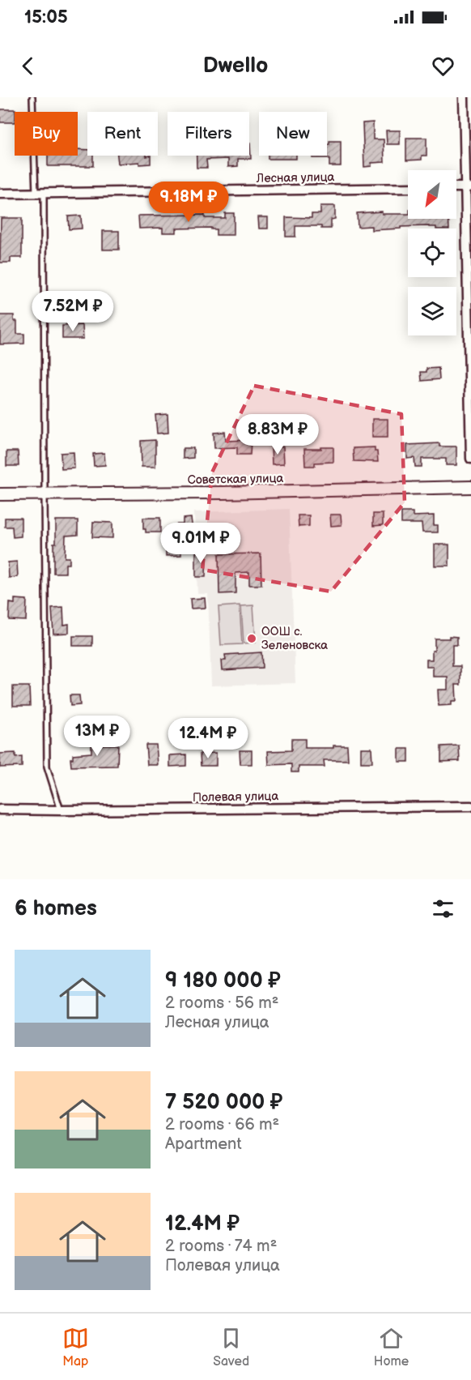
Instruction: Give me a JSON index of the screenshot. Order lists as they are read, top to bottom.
{
  "streets": {
    "street": ["Лесная улица", "Советская улица", "Полевая улица"]
  },
  "places": ["ООШ с. Зеленовска"],
  "north": "bottom left",
  "page": {
    "status": "15:05",
    "header": "Dwello",
    "chip": [
      "Buy",
      "Rent",
      "Filters",
      "New"
    ],
    "price": [
      "9.18M ₽",
      "7.52M ₽",
      "8.83M ₽",
      "9.01M ₽",
      "13M ₽",
      "12.4M ₽"
    ],
    "heading": "6 homes",
    "list": [
      {
        "name": "9 180 000 ₽",
        "note": "2 rooms · 56 m² · Лесная улица"
      },
      {
        "name": "7 520 000 ₽",
        "note": "2 rooms · 66 m² · Apartment"
      },
      {
        "name": "12.4M ₽",
        "note": "2 rooms · 74 m² · Полевая улица"
      }
    ],
    "tabs": ["Map", "Saved", "Home"]
  }
}
